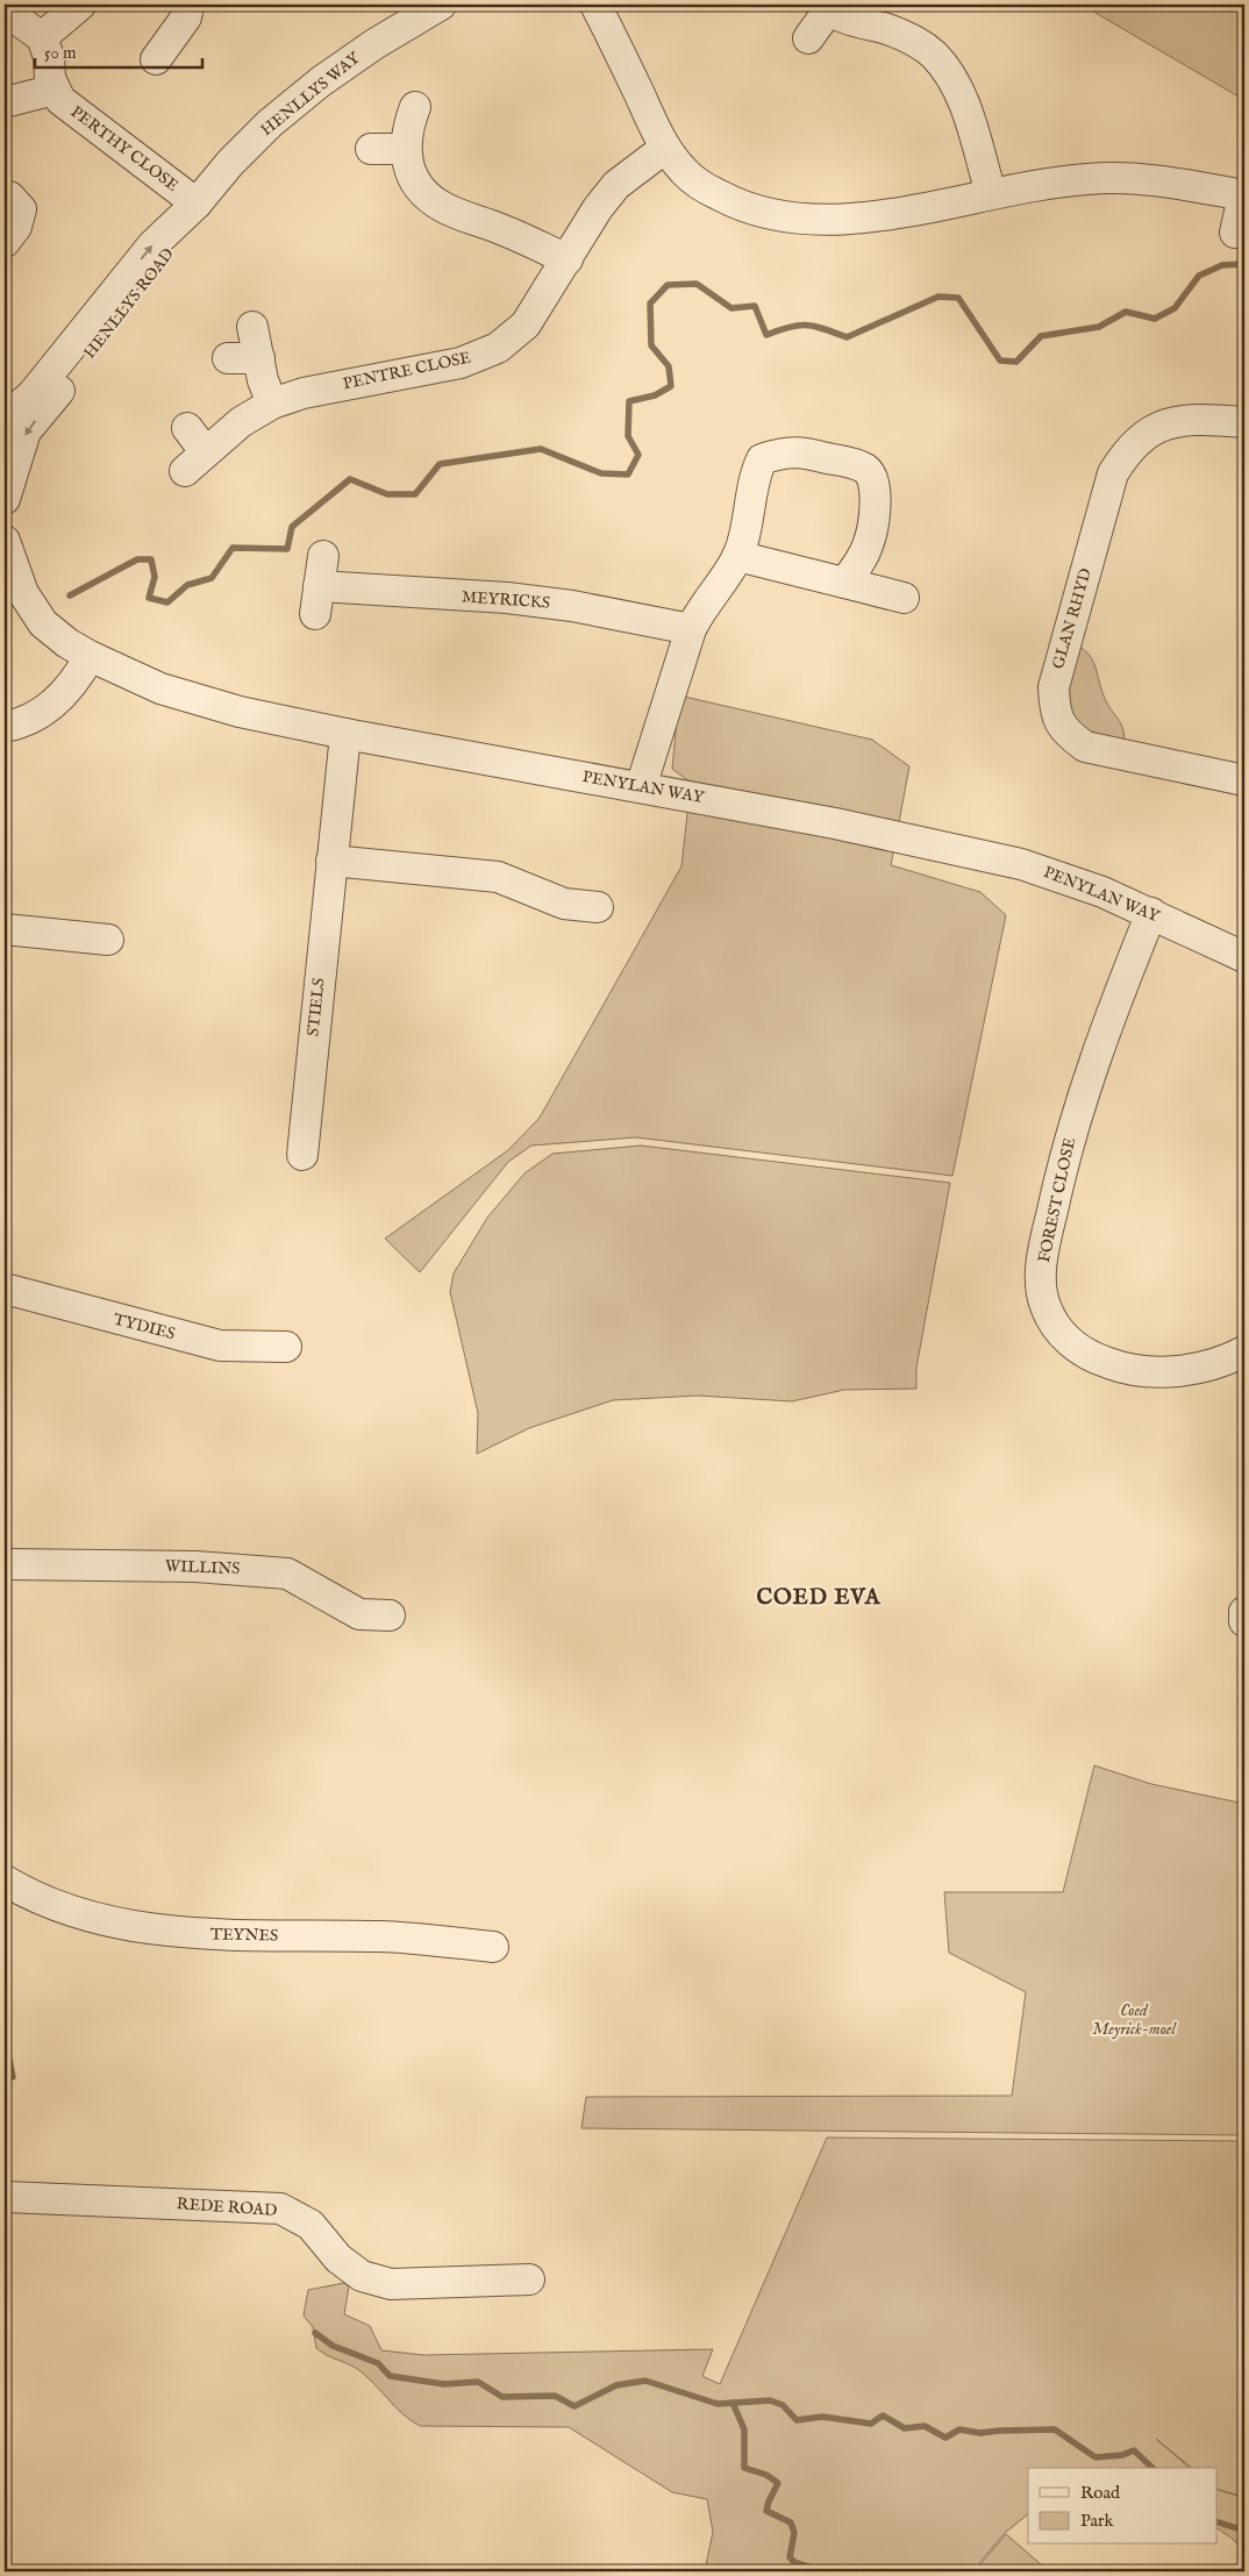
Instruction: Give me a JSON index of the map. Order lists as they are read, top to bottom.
{
  "streets": {
    "street": [
      "HENLLYS WAY",
      "PERTHY CLOSE",
      "HENLLYS ROAD",
      "PENTRE CLOSE",
      "MEYRICKS",
      "GLAN RHYD",
      "PENYLAN WAY",
      "STIELS",
      "FOREST CLOSE",
      "TYDIES",
      "WILLINS",
      "TEYNES",
      "REDE ROAD"
    ]
  },
  "crossings": [
    ["HENLLYS WAY", "PERTHY CLOSE"],
    ["HENLLYS WAY", "HENLLYS ROAD"],
    ["PERTHY CLOSE", "HENLLYS ROAD"],
    ["PENYLAN WAY", "STIELS"],
    ["PENYLAN WAY", "FOREST CLOSE"]
  ],
  "districts": ["COED EVA"],
  "parks": ["Coed Meyrick-moel"],
  "legend": ["Road", "Park"],
  "scale_bar": "50 m"
}
